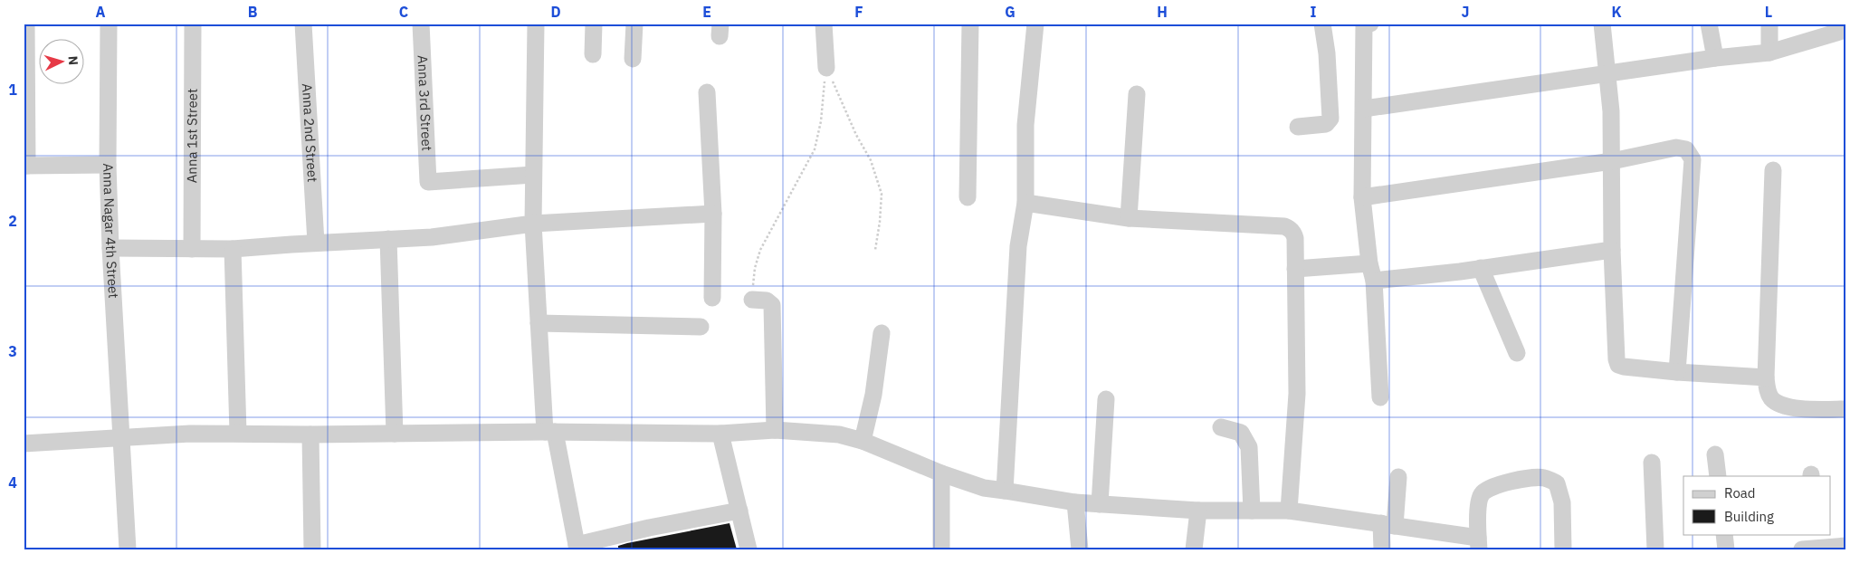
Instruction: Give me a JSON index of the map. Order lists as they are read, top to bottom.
{
  "streets": {
    "street": [
      "Anna 3rd Street",
      "Anna 2nd Street",
      "Anna 1st Street",
      "Anna Nagar 4th Street"
    ]
  },
  "legend": ["Road", "Building"],
  "north": "right",
  "grid": {
    "columns": [
      "A",
      "B",
      "C",
      "D",
      "E",
      "F",
      "G",
      "H",
      "I",
      "J",
      "K",
      "L"
    ],
    "rows": [
      "1",
      "2",
      "3",
      "4"
    ]
  }
}
